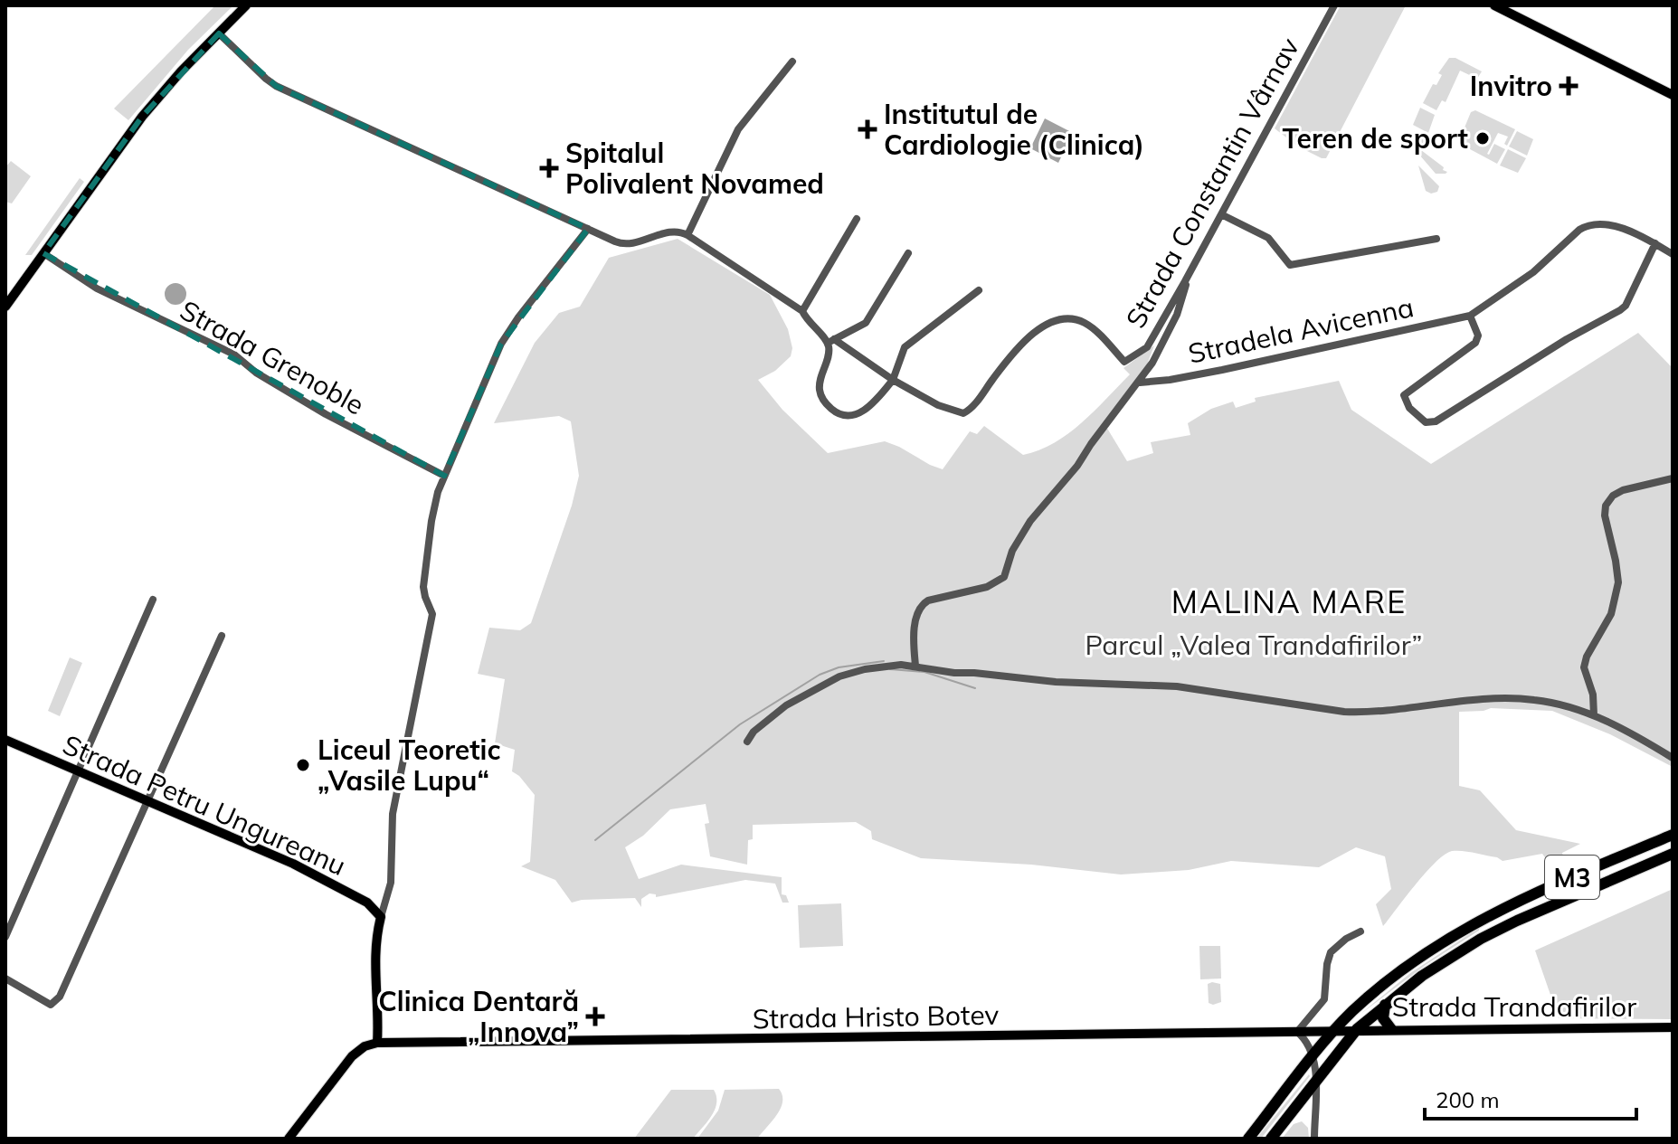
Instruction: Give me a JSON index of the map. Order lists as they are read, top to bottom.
{
  "streets": {
    "highway": ["M3"],
    "main road": ["Strada Petru Ungureanu", "Strada Trandafirilor", "Strada Hristo Botev"],
    "street": ["Strada Constantin Vârnav", "Stradela Avicenna", "Strada Grenoble"]
  },
  "crossings": [
    ["M3", "Strada Trandafirilor"],
    ["M3", "Strada Hristo Botev"],
    ["Strada Trandafirilor", "Strada Hristo Botev"]
  ],
  "districts": ["MALINA MARE"],
  "parks": ["Parcul „Valea Trandafirilor”"],
  "places": {
    "health": [
      "Invitro",
      "Institutul de Cardiologie (Clinica)",
      "Spitalul Polivalent Novamed",
      "Clinica Dentară „Innova”"
    ],
    "other": ["Teren de sport", "Liceul Teoretic „Vasile Lupu“"]
  },
  "scale_bar": "200 m"
}
